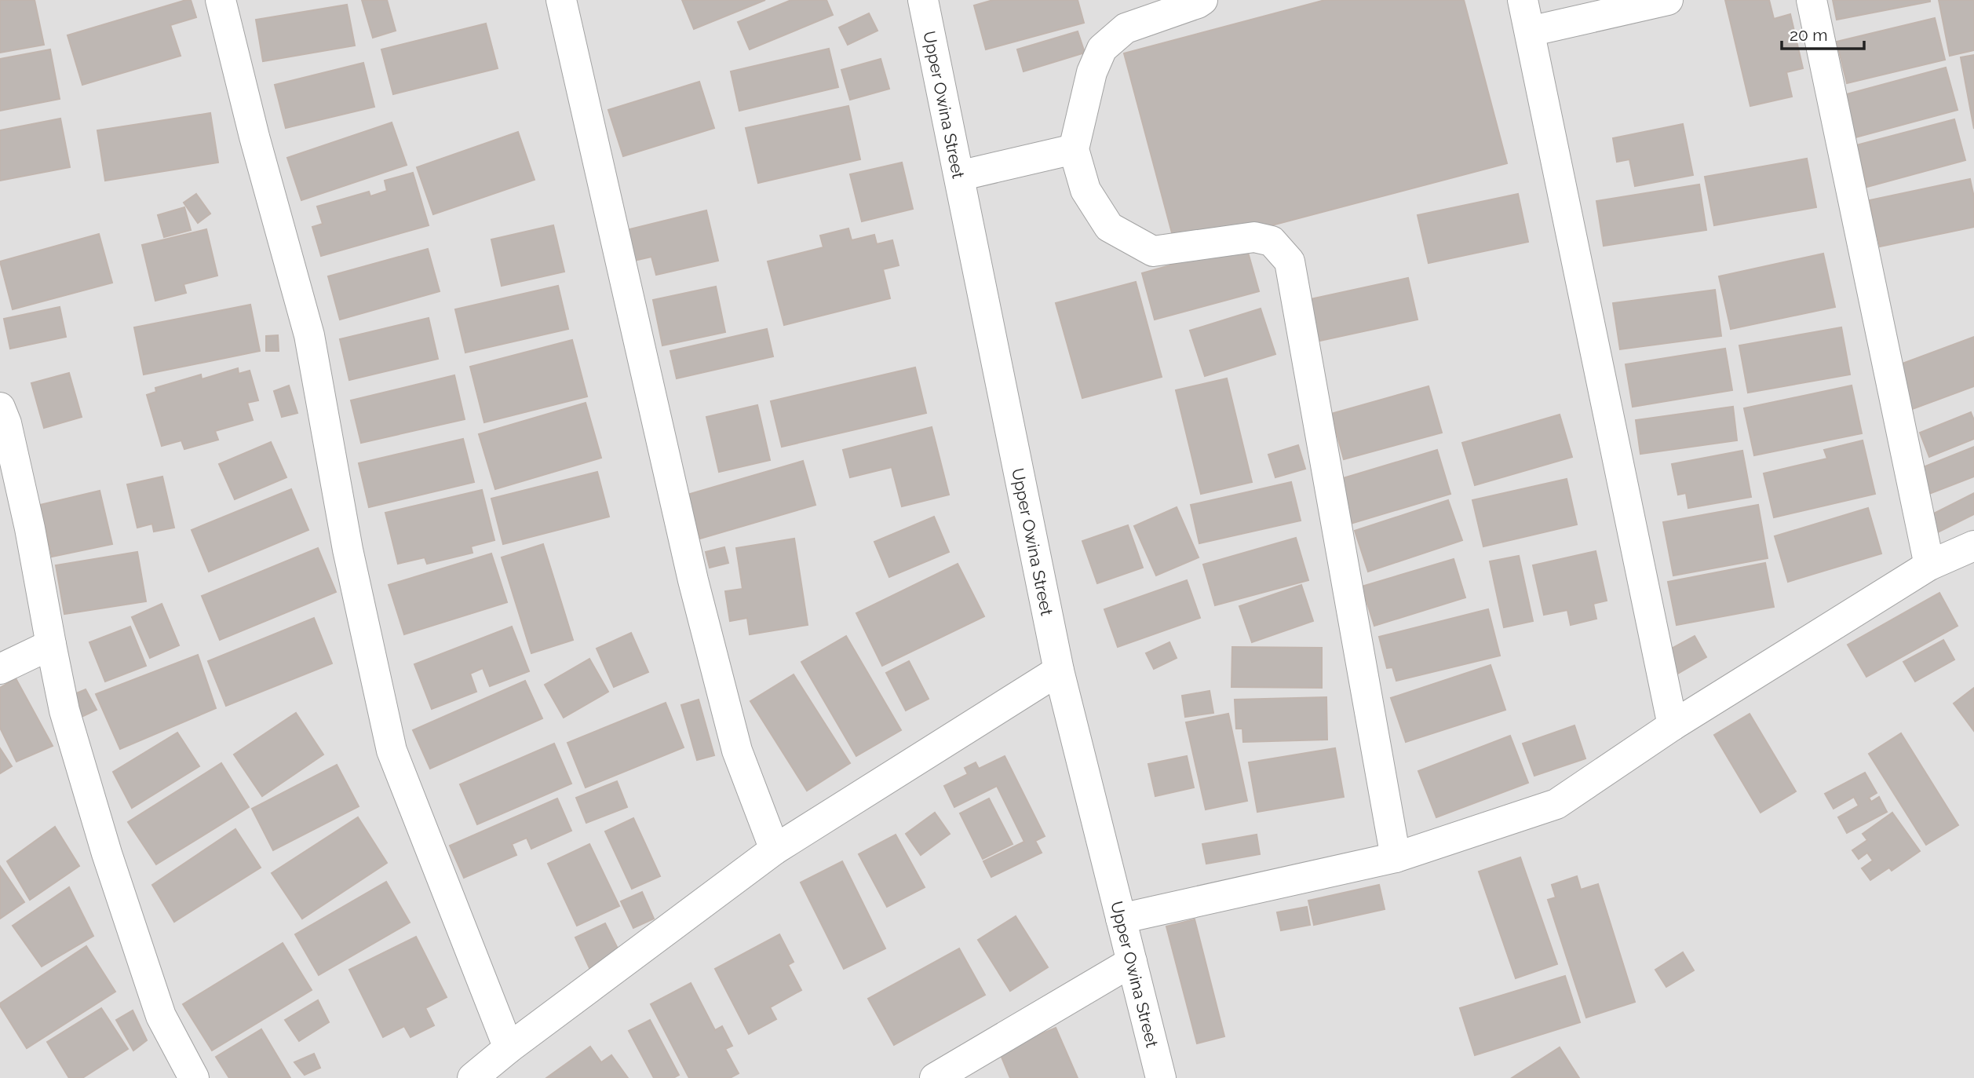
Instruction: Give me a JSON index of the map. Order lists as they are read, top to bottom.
{
  "streets": {
    "street": ["Upper Owina Street"]
  },
  "scale_bar": "20 m"
}
